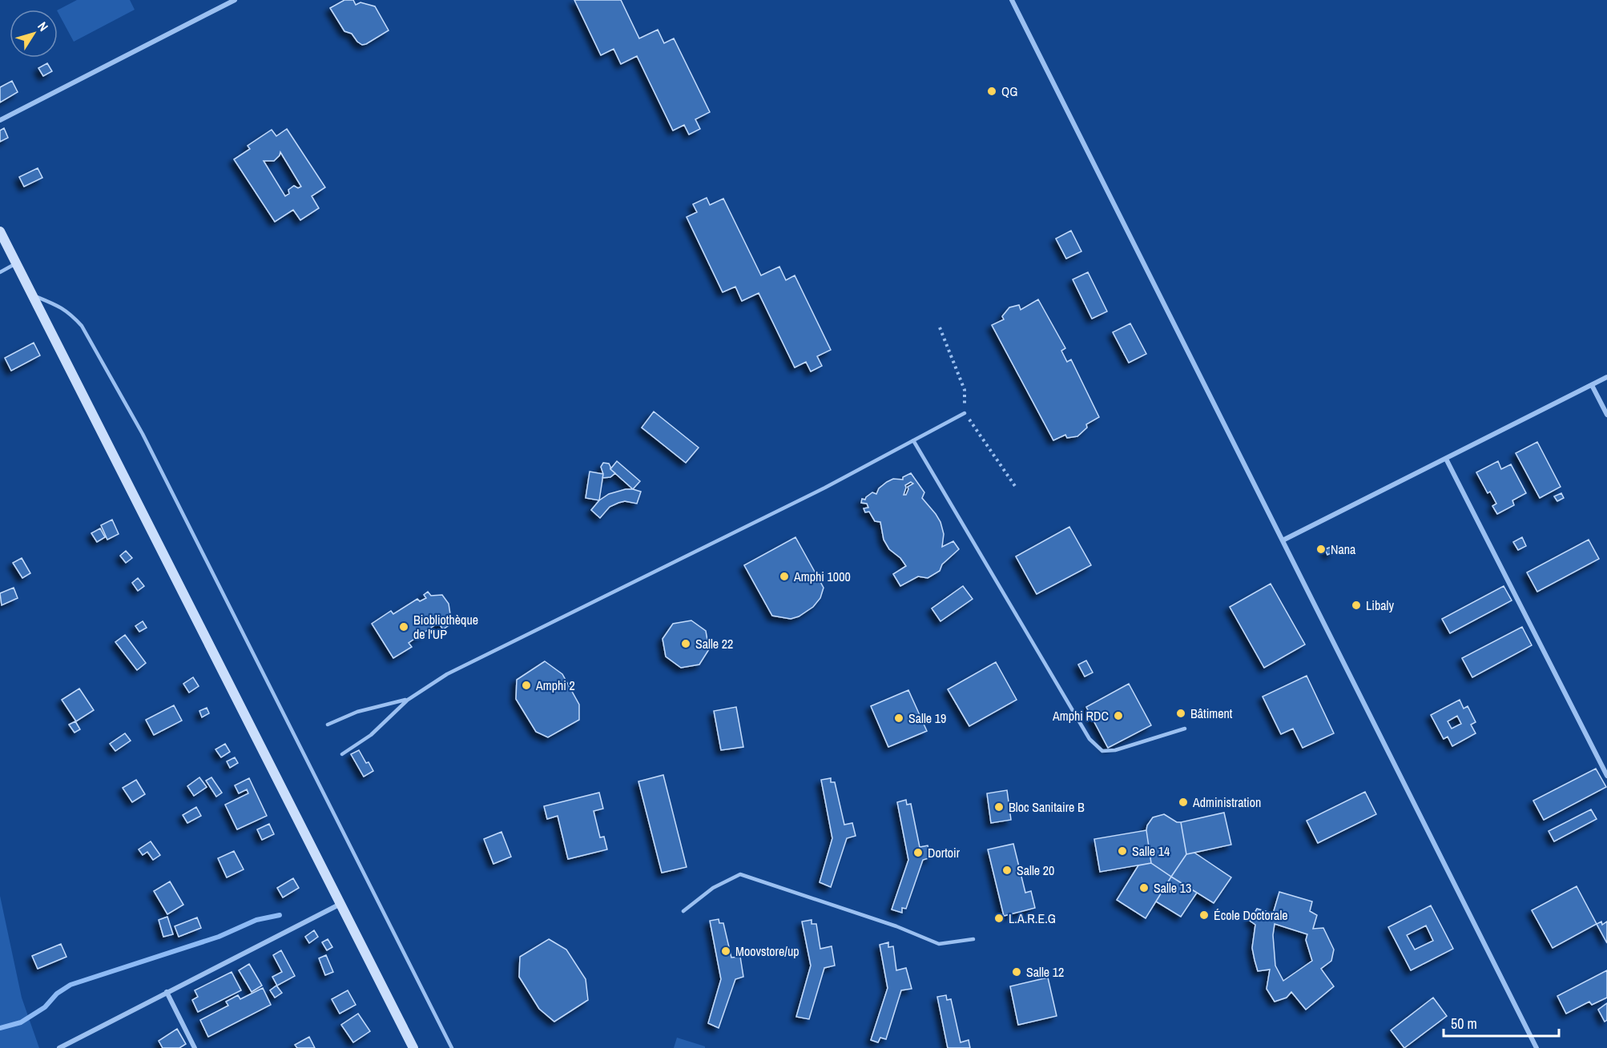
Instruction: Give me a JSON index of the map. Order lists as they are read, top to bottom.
{
  "places": [
    "QG",
    "Nana",
    "Amphi 1000",
    "Libaly",
    "Biobliothèque de l'UP",
    "Salle 22",
    "Amphi 2",
    "Bâtiment",
    "Amphi RDC",
    "Salle 19",
    "Administration",
    "Bloc Sanitaire B",
    "Salle 14",
    "Dortoir",
    "Salle 20",
    "Salle 13",
    "École Doctorale",
    "L.A.R.E.G",
    "Moovstore/up",
    "Salle 12"
  ],
  "scale_bar": "50 m",
  "north": "top right"
}
